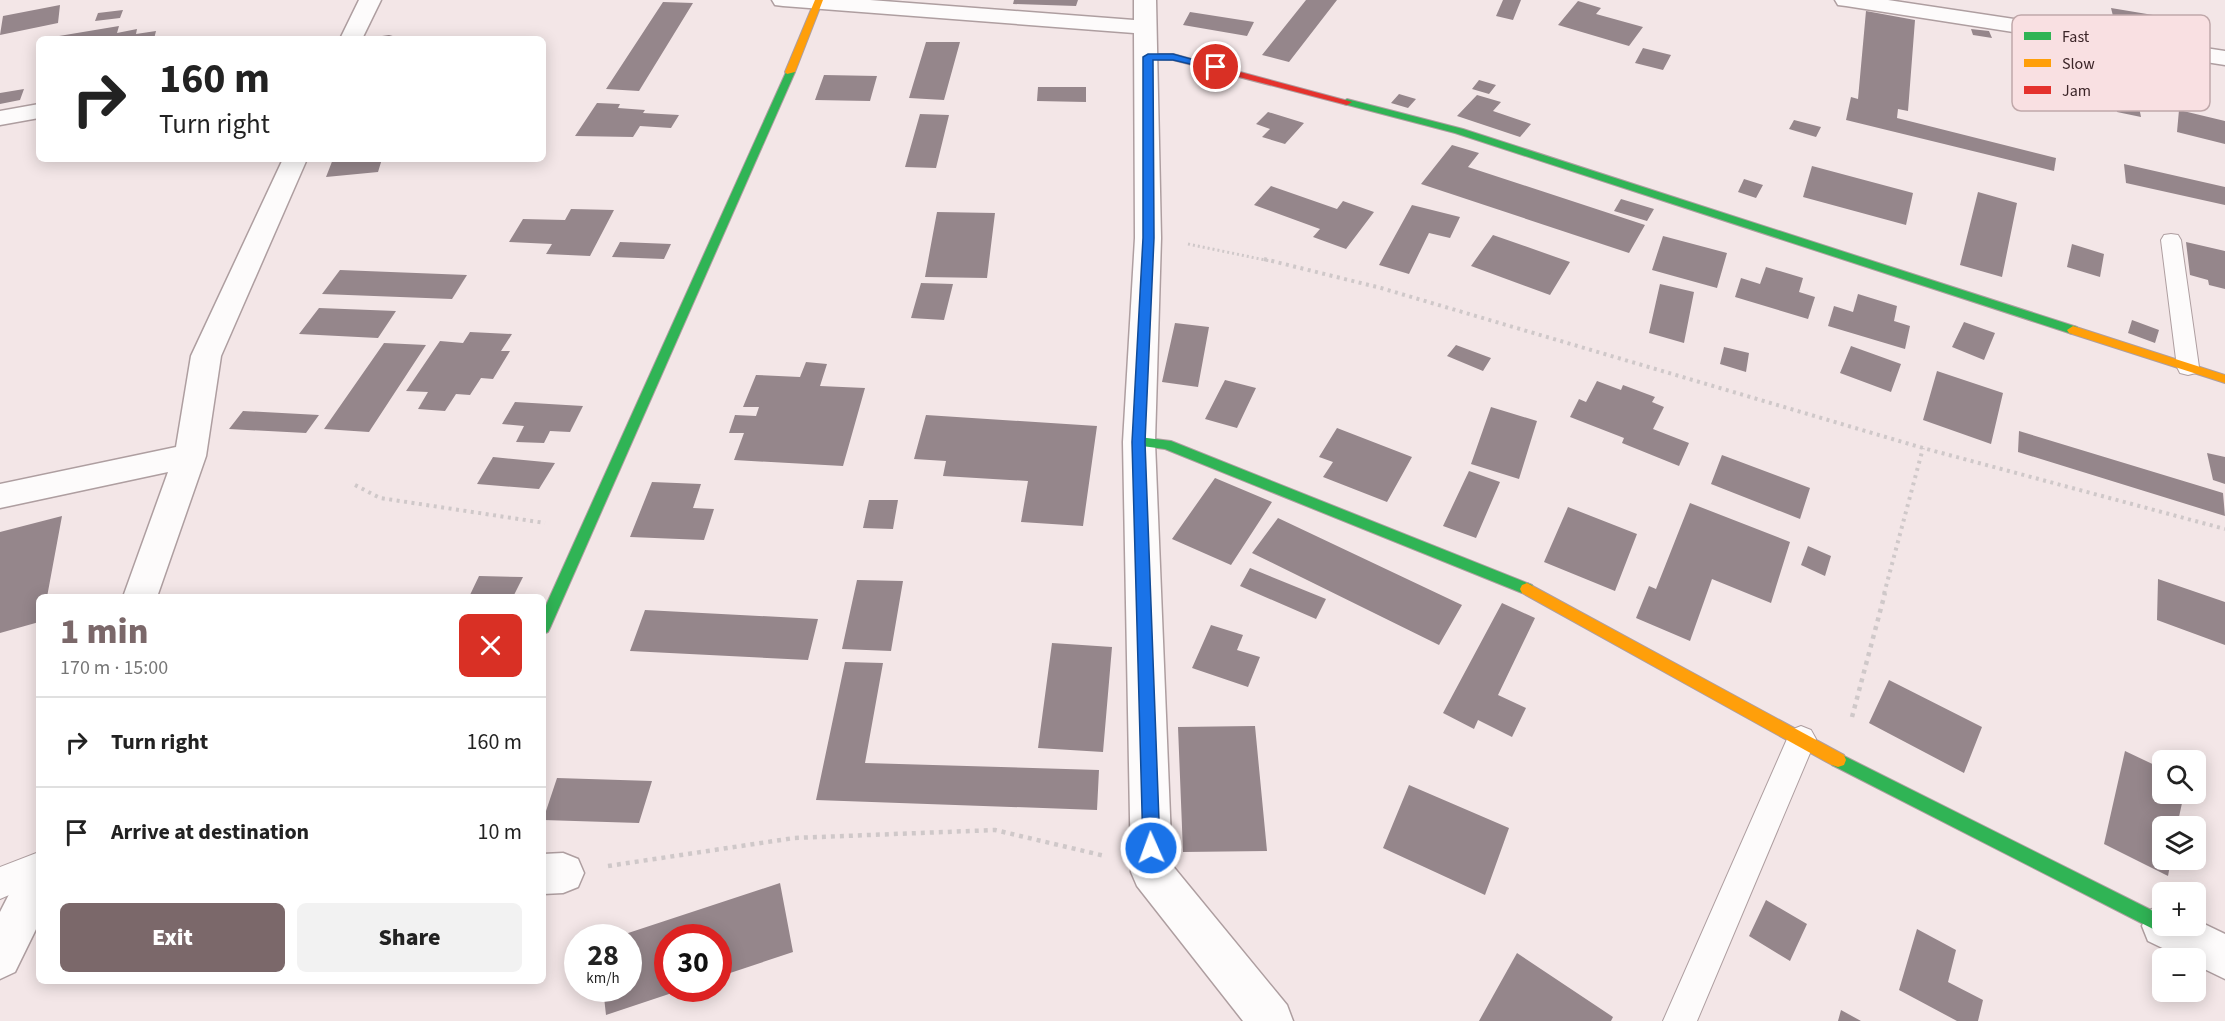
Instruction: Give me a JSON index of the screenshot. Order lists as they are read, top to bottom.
{
  "legend": ["Fast", "Slow", "Jam"],
  "page": {
    "turn": ["160 m", "Turn right"],
    "heading": ["1 min", "170 m · 15:00"],
    "list": [
      {
        "name": "Turn right",
        "value": "160 m"
      },
      {
        "name": "Arrive at destination",
        "value": "10 m"
      }
    ],
    "map_buttons": ["+", "−"],
    "buttons": ["Exit", "Share"],
    "speed": "28 km/h",
    "limit": "30"
  }
}
